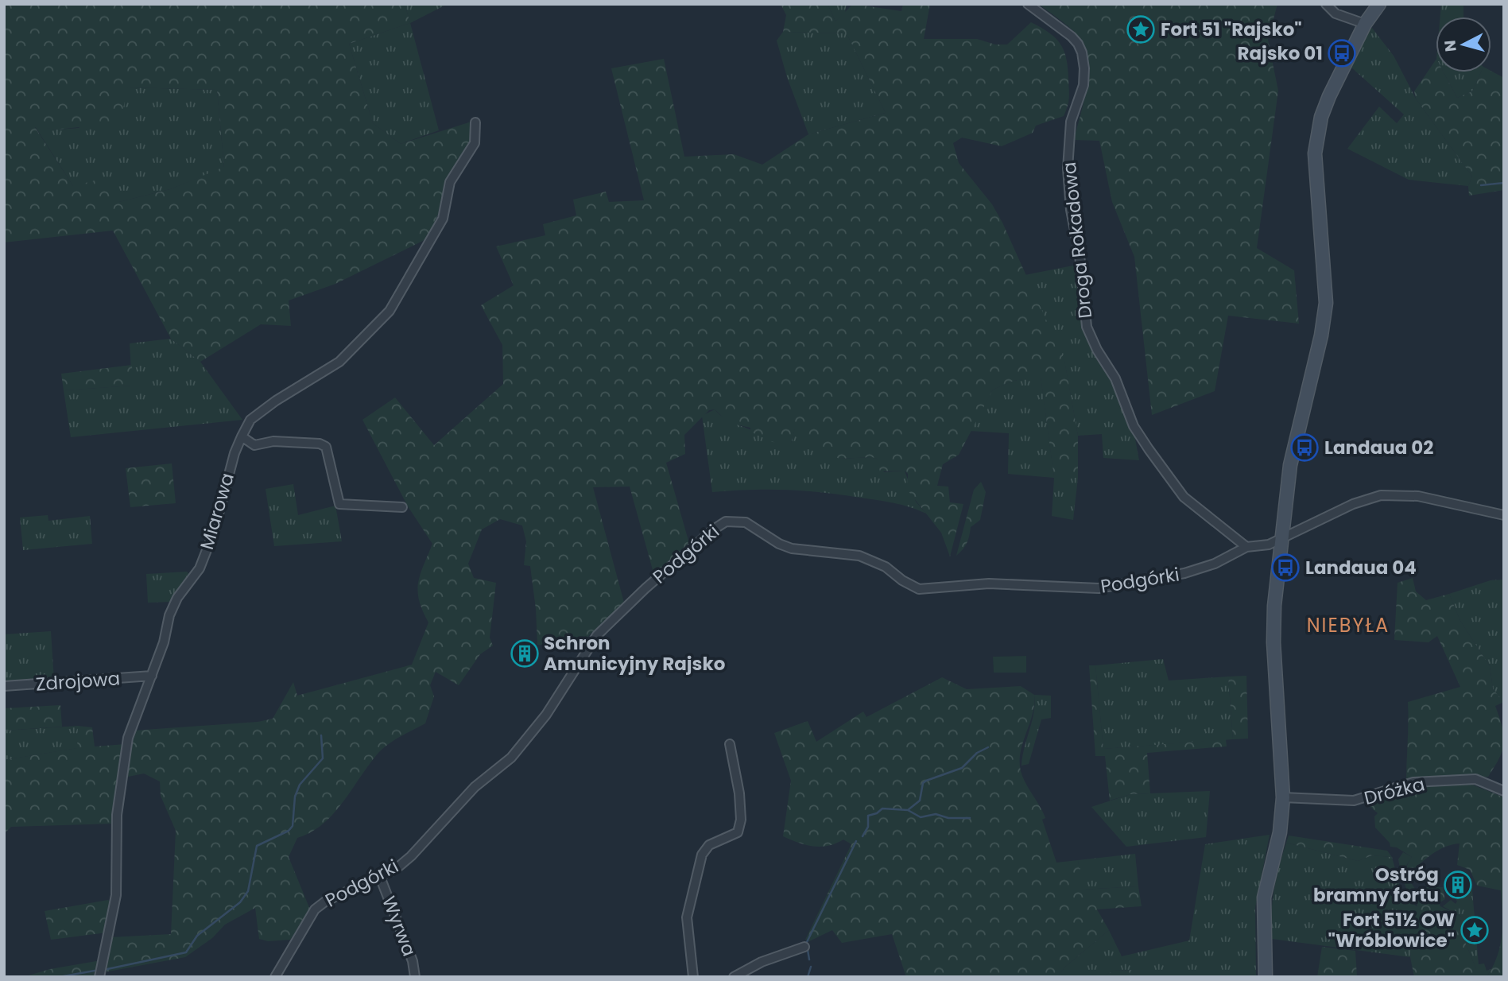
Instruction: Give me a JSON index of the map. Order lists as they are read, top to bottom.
{
  "streets": {
    "street": [
      "Droga Rokadowa",
      "Miarowa",
      "Podgórki",
      "Zdrojowa",
      "Dróżka",
      "Wyrwa"
    ]
  },
  "crossings": [
    ["Droga Rokadowa", "Podgórki"],
    ["Miarowa", "Zdrojowa"],
    ["Podgórki", "Wyrwa"]
  ],
  "districts": ["NIEBYŁA"],
  "places": {
    "place": ["Fort 51 \"Rajsko\"", "Fort 51½ OW \"Wróblowice\""],
    "bus stop": ["Rajsko 01", "Landaua 02", "Landaua 04"],
    "building": ["Schron Amunicyjny Rajsko", "Ostróg bramny fortu"]
  },
  "north": "left"
}
